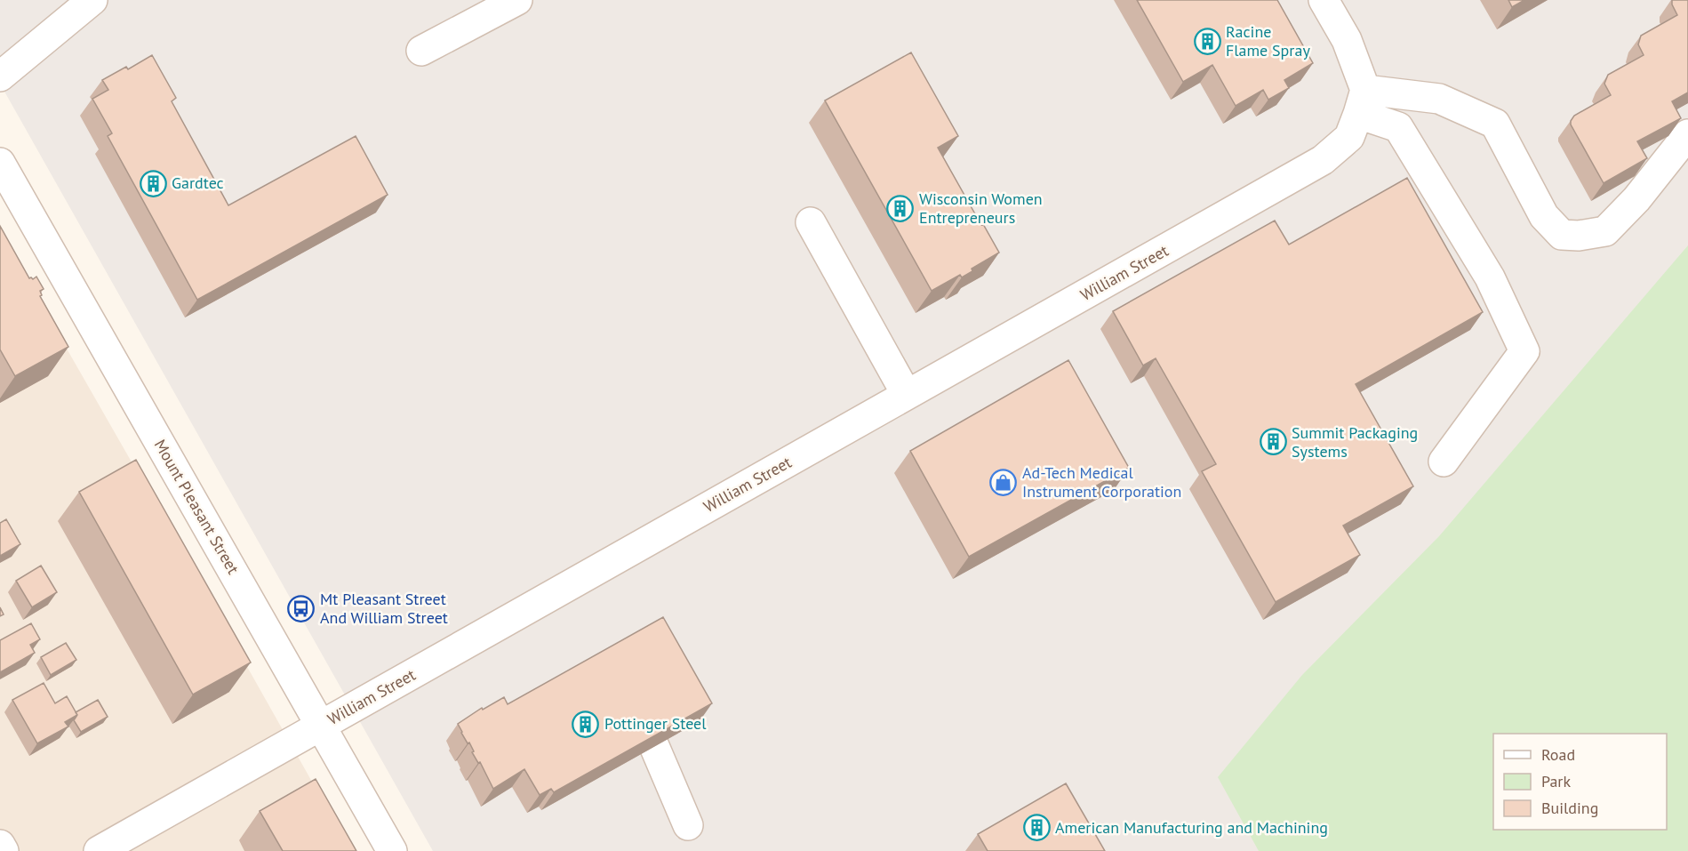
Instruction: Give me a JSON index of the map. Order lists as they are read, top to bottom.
{
  "streets": {
    "street": ["William Street", "Mount Pleasant Street"]
  },
  "crossings": [
    ["William Street", "Mount Pleasant Street"]
  ],
  "places": {
    "building": [
      "Racine Flame Spray",
      "Gardtec",
      "Wisconsin Women Entrepreneurs",
      "Summit Packaging Systems",
      "Pottinger Steel",
      "American Manufacturing and Machining"
    ],
    "shop": ["Ad-Tech Medical Instrument Corporation"],
    "bus stop": ["Mt Pleasant Street And William Street"]
  },
  "legend": ["Road", "Park", "Building"]
}
